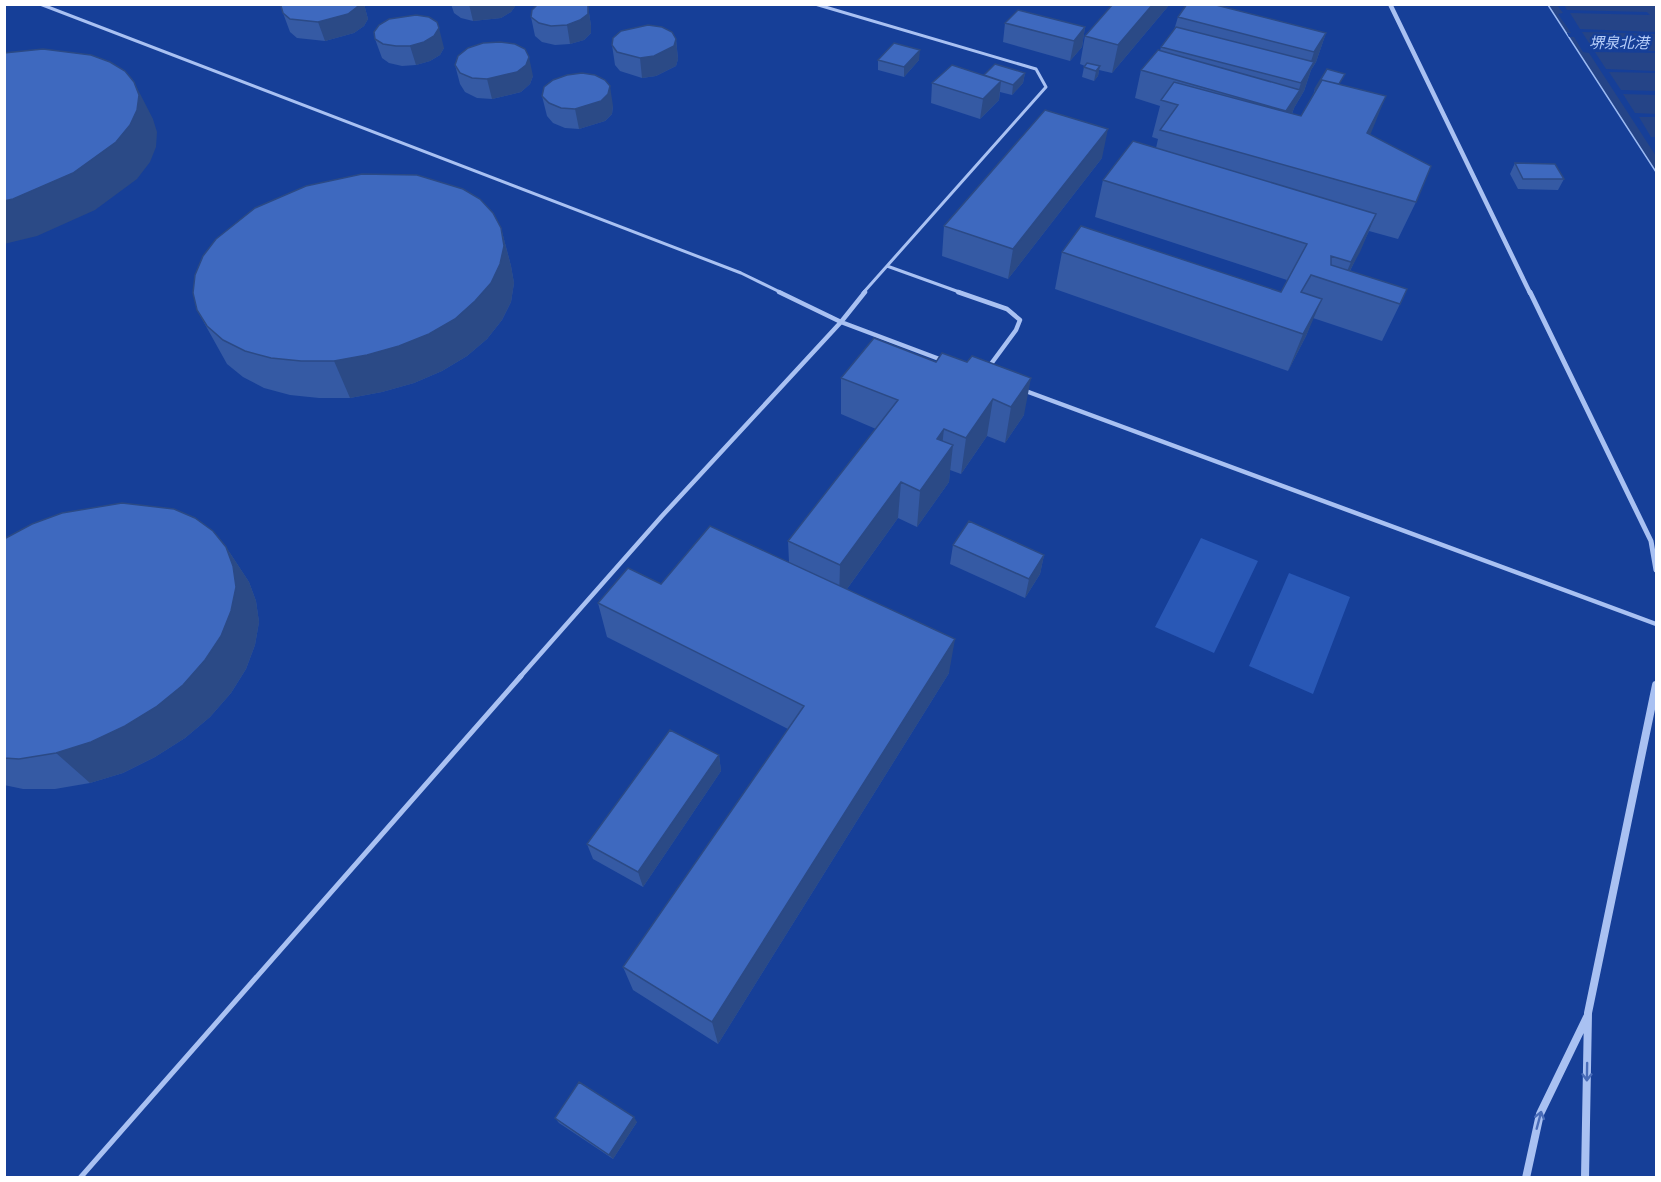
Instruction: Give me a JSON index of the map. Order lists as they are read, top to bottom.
{
  "water": ["堺泉北港"]
}
